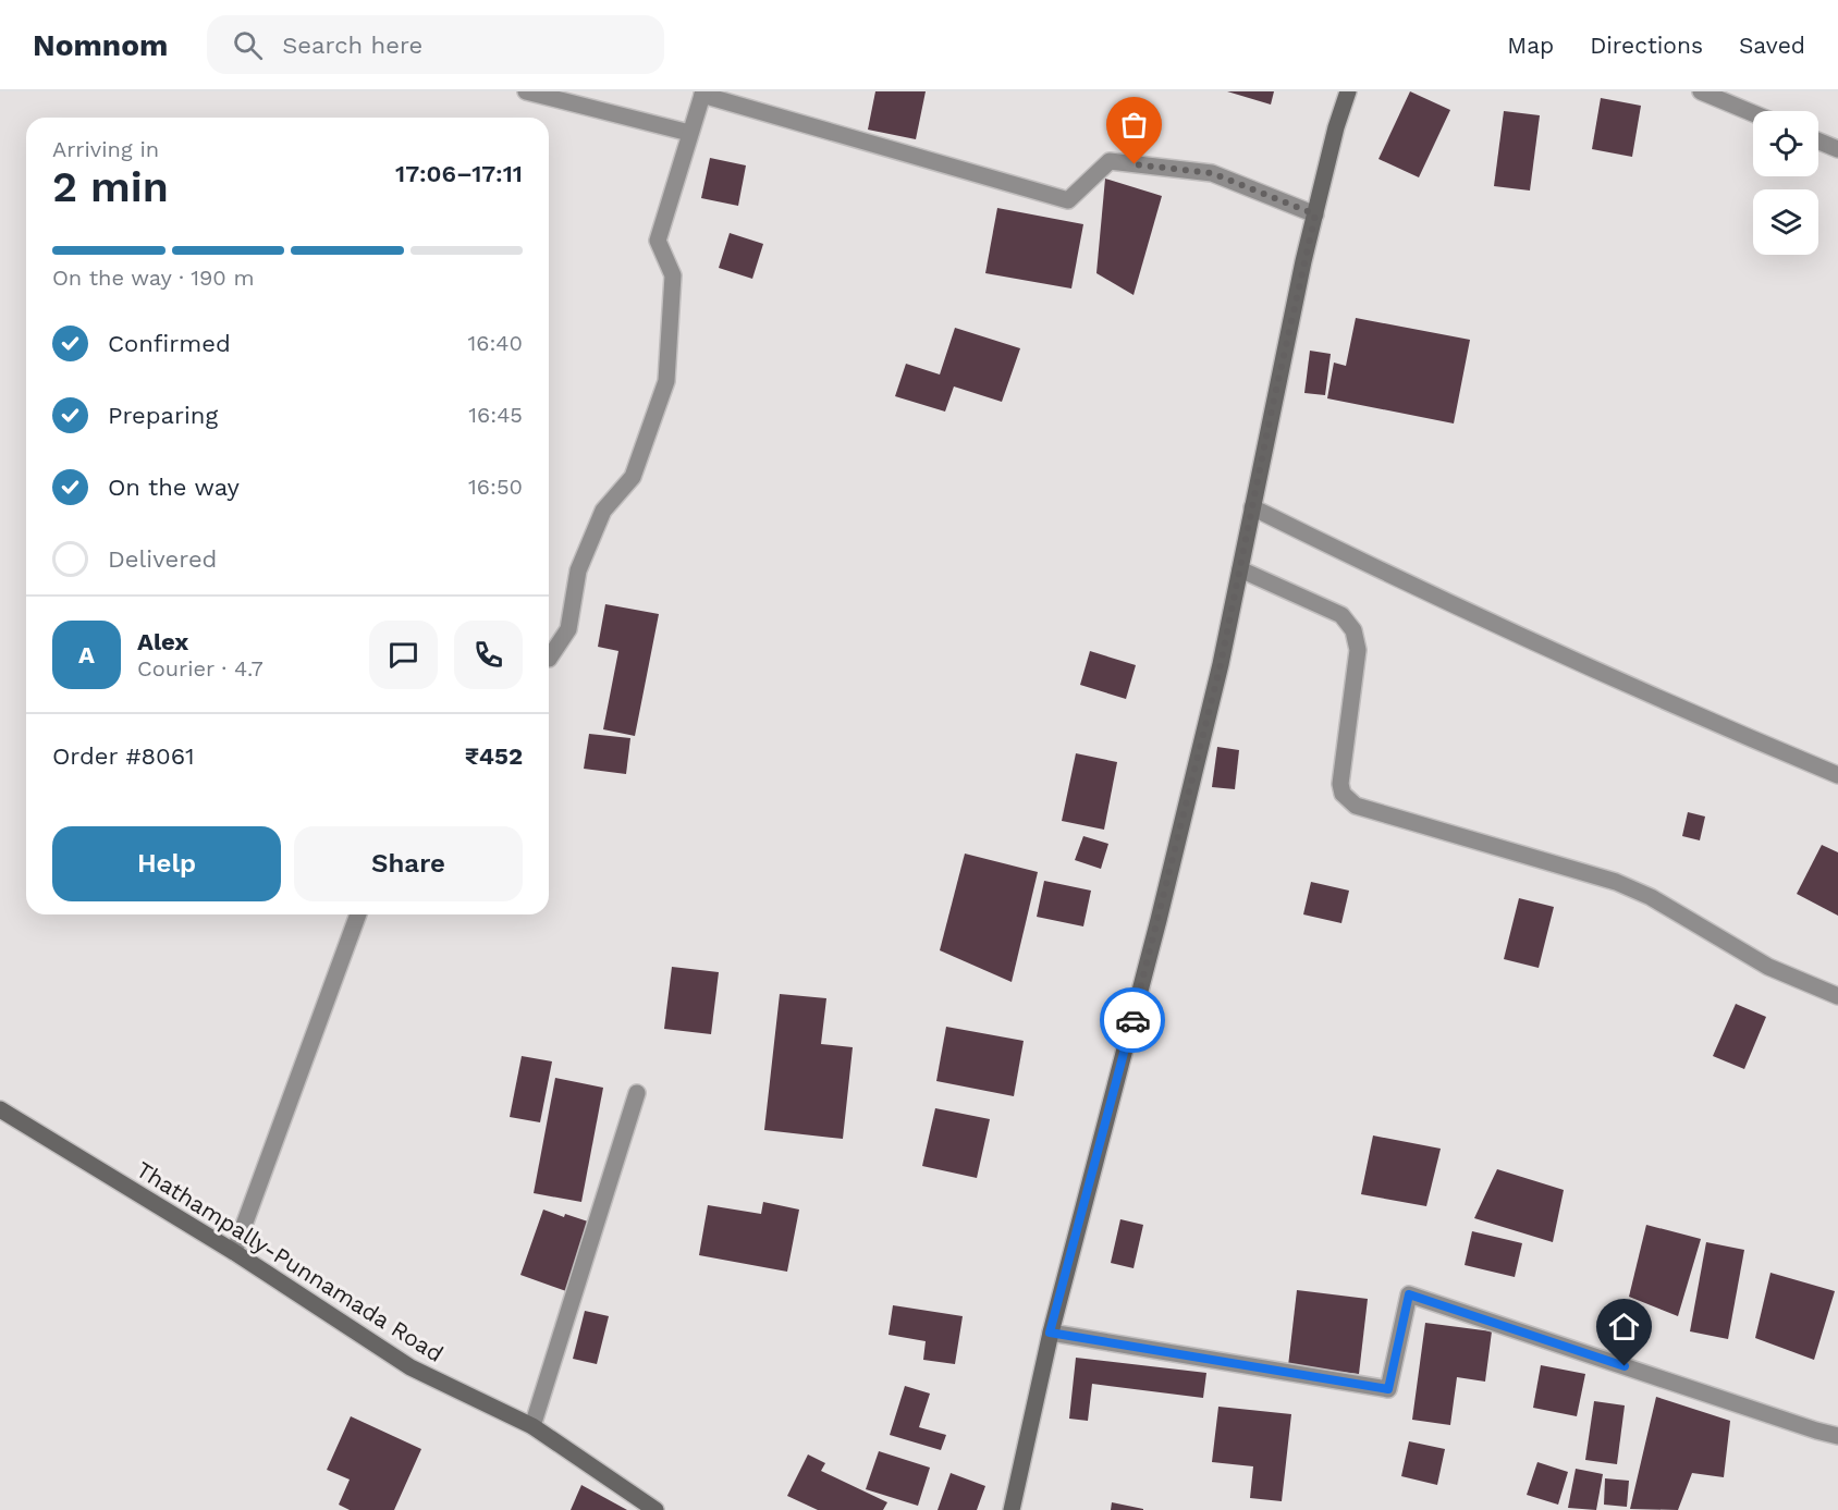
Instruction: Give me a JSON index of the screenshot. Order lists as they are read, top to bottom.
{
  "streets": {
    "main road": ["Thathampally-Punnamada Road"]
  },
  "page": {
    "header": "Nomnom",
    "search": "Search here",
    "nav": ["Map", "Directions", "Saved"],
    "heading": ["2 min", "Arriving in", "17:06–17:11"],
    "panel": [
      "Alex",
      "Courier · 4.7",
      "Order #8061",
      "₹452"
    ],
    "bar": "On the way · 190 m",
    "list": [
      ["Confirmed", "16:40"],
      ["Preparing", "16:45"],
      ["On the way", "16:50"],
      "Delivered"
    ],
    "round": "A",
    "buttons": ["Help", "Share"]
  }
}
